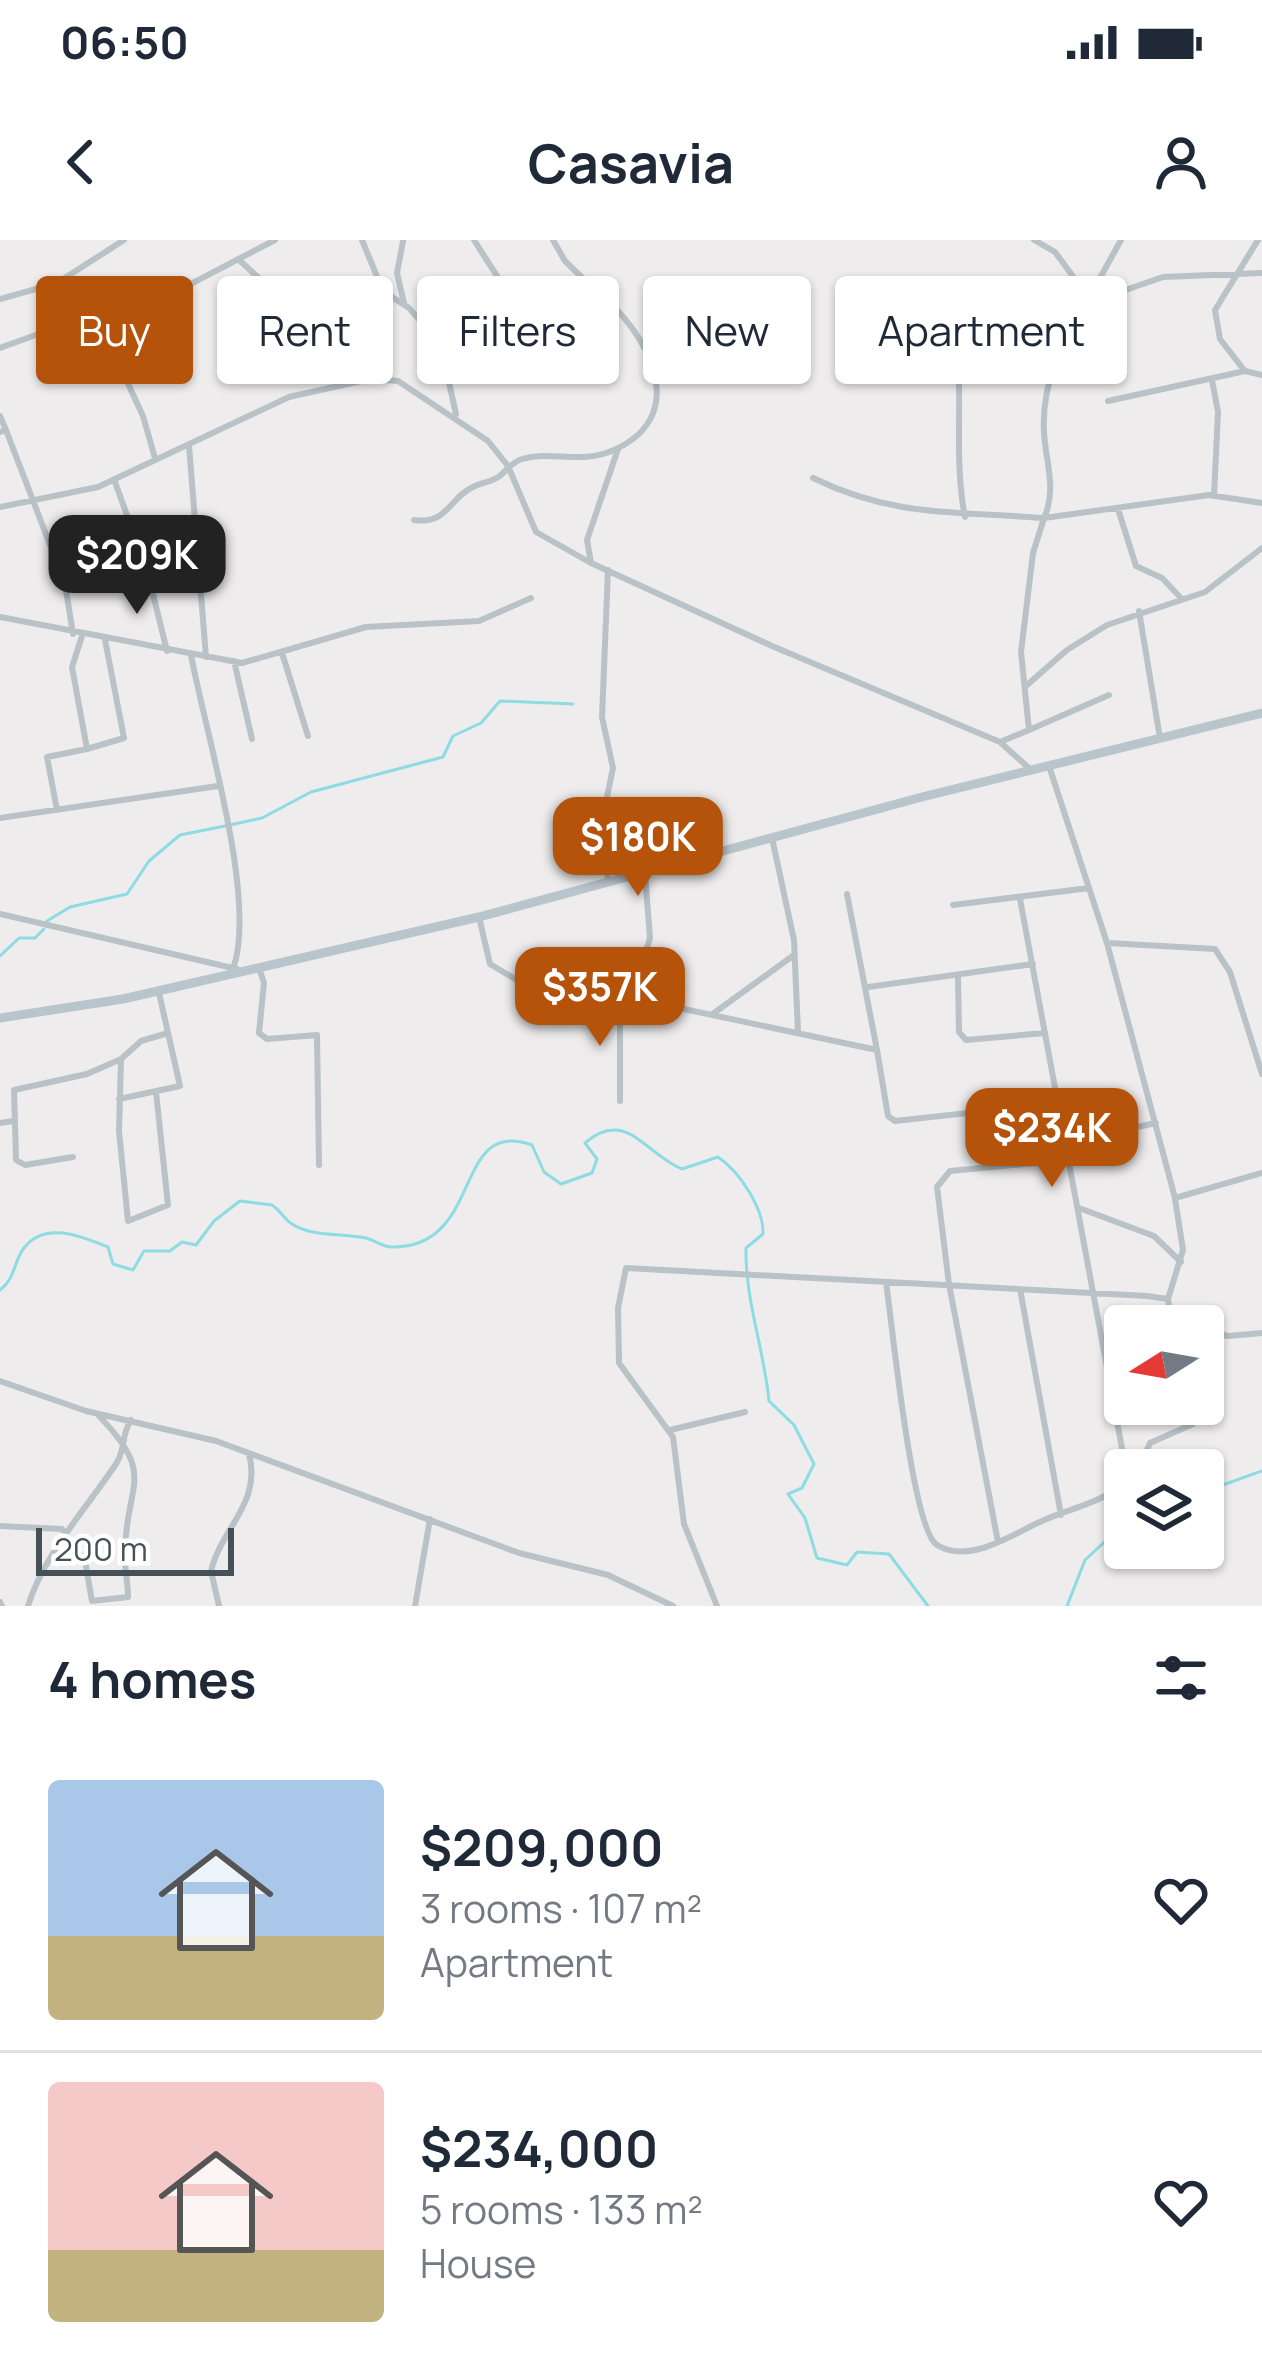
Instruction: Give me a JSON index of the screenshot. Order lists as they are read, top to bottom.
{
  "scale_bar": "200 m",
  "north": "left",
  "page": {
    "status": "06:50",
    "header": "Casavia",
    "chip": [
      "Buy",
      "Rent",
      "Filters",
      "New",
      "Apartment"
    ],
    "price": [
      "$209K",
      "$180K",
      "$357K",
      "$234K"
    ],
    "scale": "200 m",
    "heading": "4 homes",
    "list": [
      {
        "name": "$209,000",
        "note": "3 rooms · 107 m² · Apartment"
      },
      {
        "name": "$234,000",
        "note": "5 rooms · 133 m² · House"
      }
    ]
  }
}
